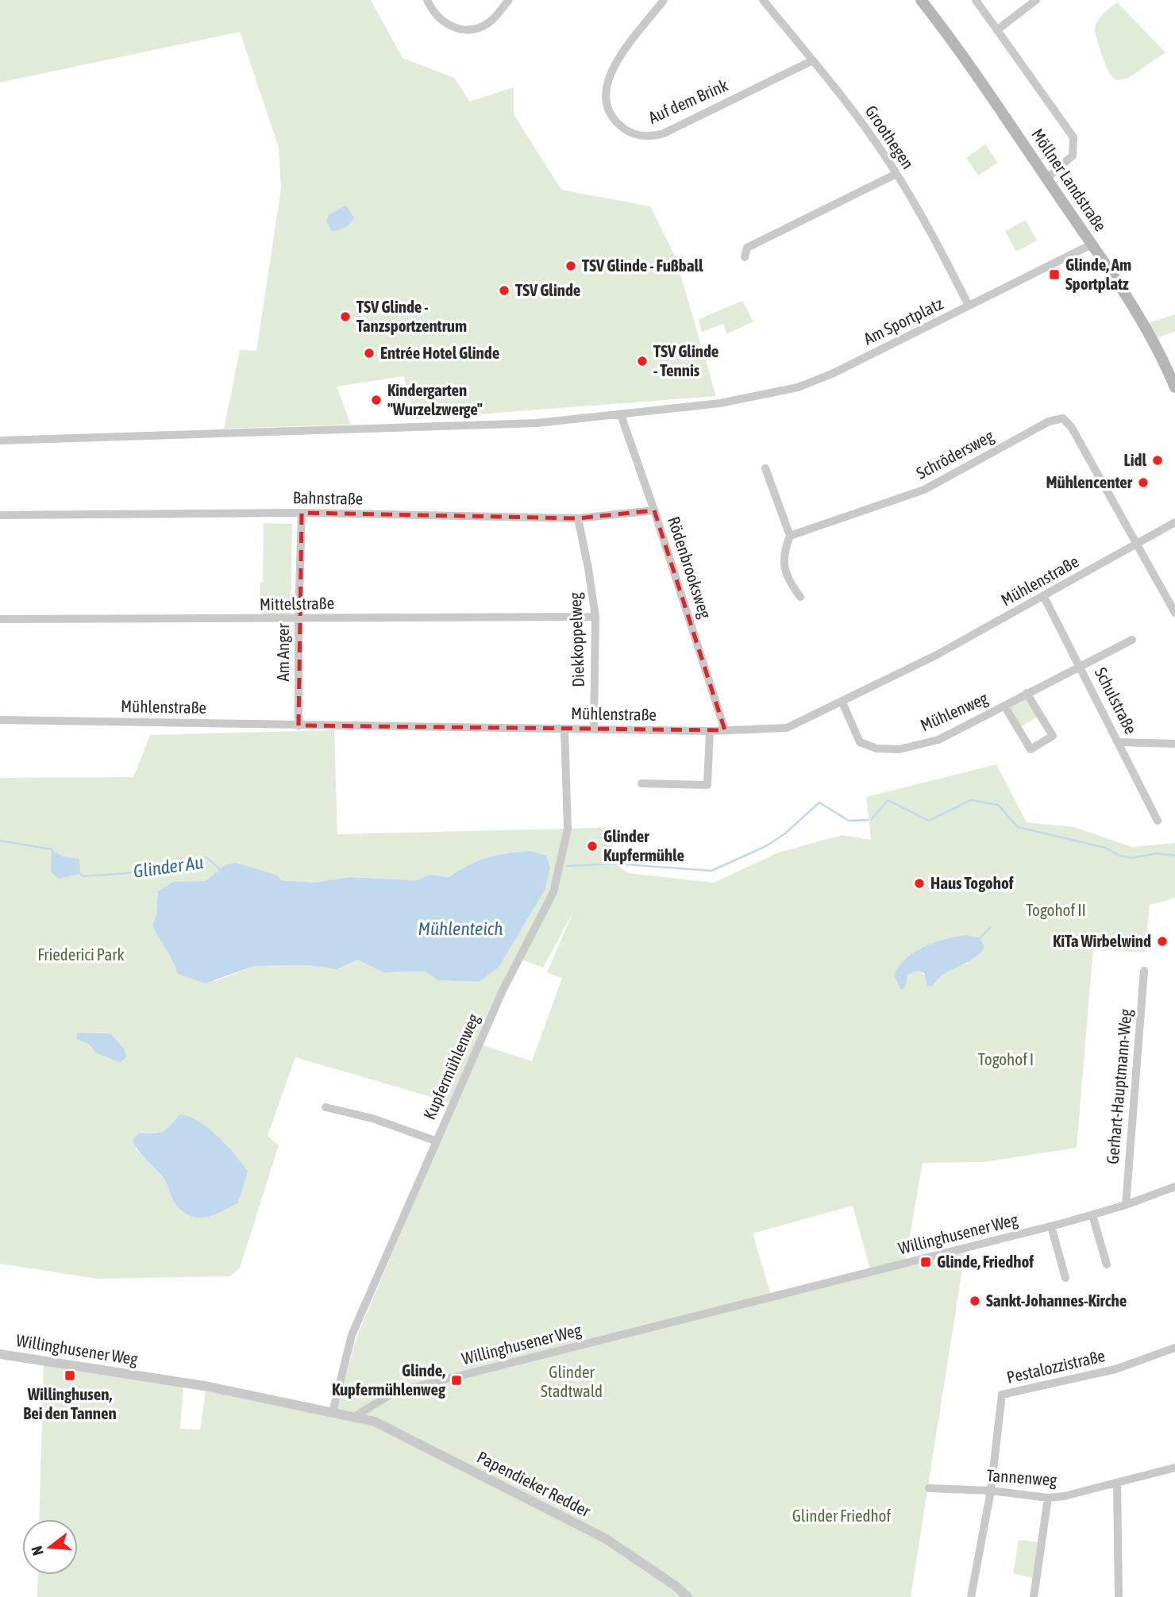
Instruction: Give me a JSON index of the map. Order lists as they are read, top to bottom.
{
  "streets": {
    "main road": ["Möllner Landstraße"],
    "street": [
      "Auf dem Brink",
      "Groothegen",
      "Am Sportplatz",
      "Schrödersweg",
      "Bahnstraße",
      "Rödenbrooksweg",
      "Mühlenstraße",
      "Mittelstraße",
      "Diekkoppelweg",
      "Am Anger",
      "Schulstraße",
      "Mühlenweg",
      "Kupfermühlenweg",
      "Gerhart-Hauptmann-Weg",
      "Willinghusener Weg",
      "Pestalozzistraße",
      "Tannenweg",
      "Papendieker Redder"
    ]
  },
  "crossings": [
    ["Auf dem Brink", "Groothegen"],
    ["Groothegen", "Am Sportplatz"],
    ["Möllner Landstraße", "Am Sportplatz"],
    ["Am Sportplatz", "Rödenbrooksweg"],
    ["Schrödersweg", "Mühlenstraße"],
    ["Bahnstraße", "Rödenbrooksweg"],
    ["Bahnstraße", "Diekkoppelweg"],
    ["Bahnstraße", "Am Anger"],
    ["Rödenbrooksweg", "Mühlenstraße"],
    ["Mühlenstraße", "Diekkoppelweg"],
    ["Mühlenstraße", "Am Anger"],
    ["Mühlenstraße", "Schulstraße"],
    ["Mühlenstraße", "Mühlenweg"],
    ["Mühlenstraße", "Kupfermühlenweg"],
    ["Mittelstraße", "Diekkoppelweg"],
    ["Mittelstraße", "Am Anger"],
    ["Schulstraße", "Mühlenweg"],
    ["Kupfermühlenweg", "Willinghusener Weg"],
    ["Gerhart-Hauptmann-Weg", "Willinghusener Weg"],
    ["Willinghusener Weg", "Papendieker Redder"],
    ["Pestalozzistraße", "Tannenweg"]
  ],
  "water": ["Glinder Au", "Mühlenteich"],
  "parks": [
    "Togohof II",
    "Friederici Park",
    "Togohof I",
    "Glinder Stadtwald",
    "Glinder Friedhof"
  ],
  "places": {
    "other": [
      "TSV Glinde - Fußball",
      "TSV Glinde",
      "TSV Glinde - Tanzsportzentrum",
      "Entrée Hotel Glinde",
      "TSV Glinde - Tennis",
      "Kindergarten \"Wurzelzwerge\"",
      "Lidl",
      "Mühlencenter",
      "Glinder Kupfermühle",
      "Haus Togohof",
      "KiTa Wirbelwind",
      "Sankt-Johannes-Kirche"
    ],
    "transit": [
      "Glinde, Am Sportplatz",
      "Glinde, Friedhof",
      "Willinghusen, Bei den Tannen",
      "Glinde, Kupfermühlenweg"
    ]
  },
  "north": "left"
}
